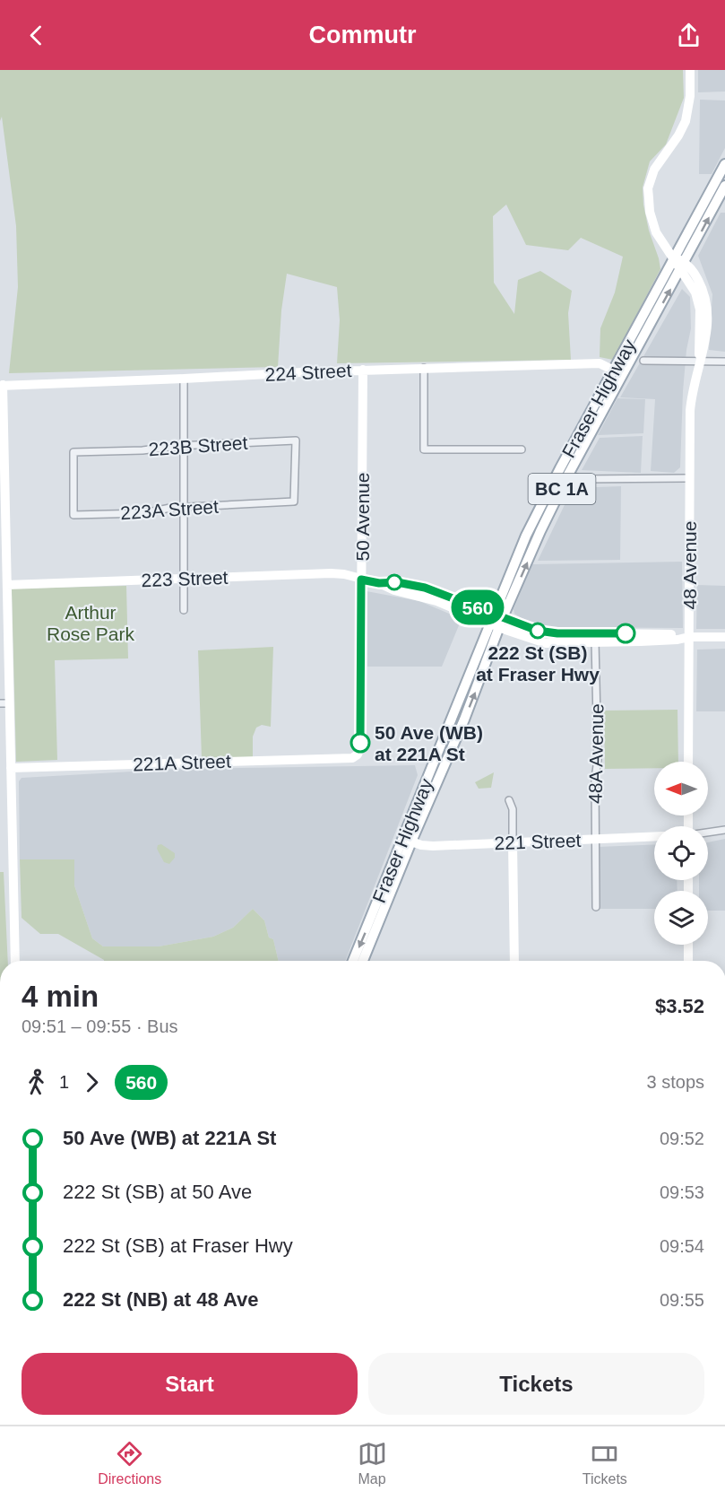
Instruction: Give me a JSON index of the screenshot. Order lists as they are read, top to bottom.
{
  "streets": {
    "street": [
      "224 Street",
      "Fraser Highway",
      "223B Street",
      "BC 1A",
      "223A Street",
      "50 Avenue",
      "48 Avenue",
      "223 Street",
      "48A Avenue",
      "221A Street",
      "221 Street"
    ]
  },
  "crossings": [
    ["224 Street", "Fraser Highway"],
    ["224 Street", "50 Avenue"],
    ["Fraser Highway", "48 Avenue"],
    ["Fraser Highway", "223 Street"],
    ["Fraser Highway", "221 Street"],
    ["223B Street", "223A Street"],
    ["50 Avenue", "223 Street"],
    ["50 Avenue", "221A Street"],
    ["48 Avenue", "223 Street"],
    ["223 Street", "48A Avenue"],
    ["48A Avenue", "221 Street"]
  ],
  "parks": ["Arthur Rose Park"],
  "places": ["222 St (SB) at Fraser Hwy", "50 Ave (WB) at 221A St"],
  "lines": ["bus line 560"],
  "north": "left",
  "page": {
    "header": "Commutr",
    "on_map": "560",
    "heading": ["4 min", "09:51 – 09:55 · Bus", "$3.52"],
    "legs": ["1", "560", "3 stops"],
    "list": [
      {
        "name": "50 Ave (WB) at 221A St",
        "value": "09:52"
      },
      {
        "name": "222 St (SB) at 50 Ave",
        "value": "09:53"
      },
      {
        "name": "222 St (SB) at Fraser Hwy",
        "value": "09:54"
      },
      {
        "name": "222 St (NB) at 48 Ave",
        "value": "09:55"
      }
    ],
    "buttons": ["Start", "Tickets"],
    "tabs": ["Directions", "Map", "Tickets"]
  }
}
